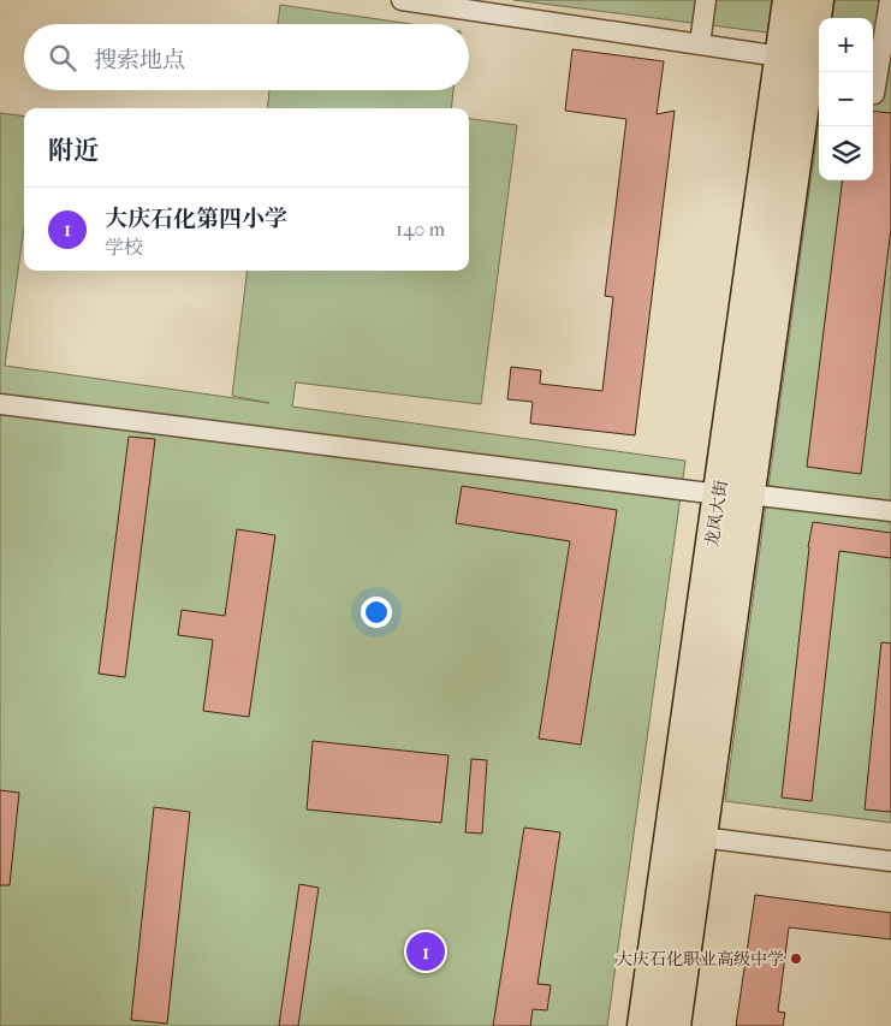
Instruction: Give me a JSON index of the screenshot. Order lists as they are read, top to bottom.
{
  "streets": {
    "main road": ["龙凤大街"]
  },
  "places": ["大庆石化职业高级中学"],
  "page": {
    "map_buttons": ["+", "−"],
    "search": "搜索地点",
    "heading": "附近",
    "list": [
      {
        "mark": "1",
        "name": "大庆石化第四小学",
        "note": "学校",
        "value": "140 m"
      }
    ],
    "pins": "1"
  }
}
